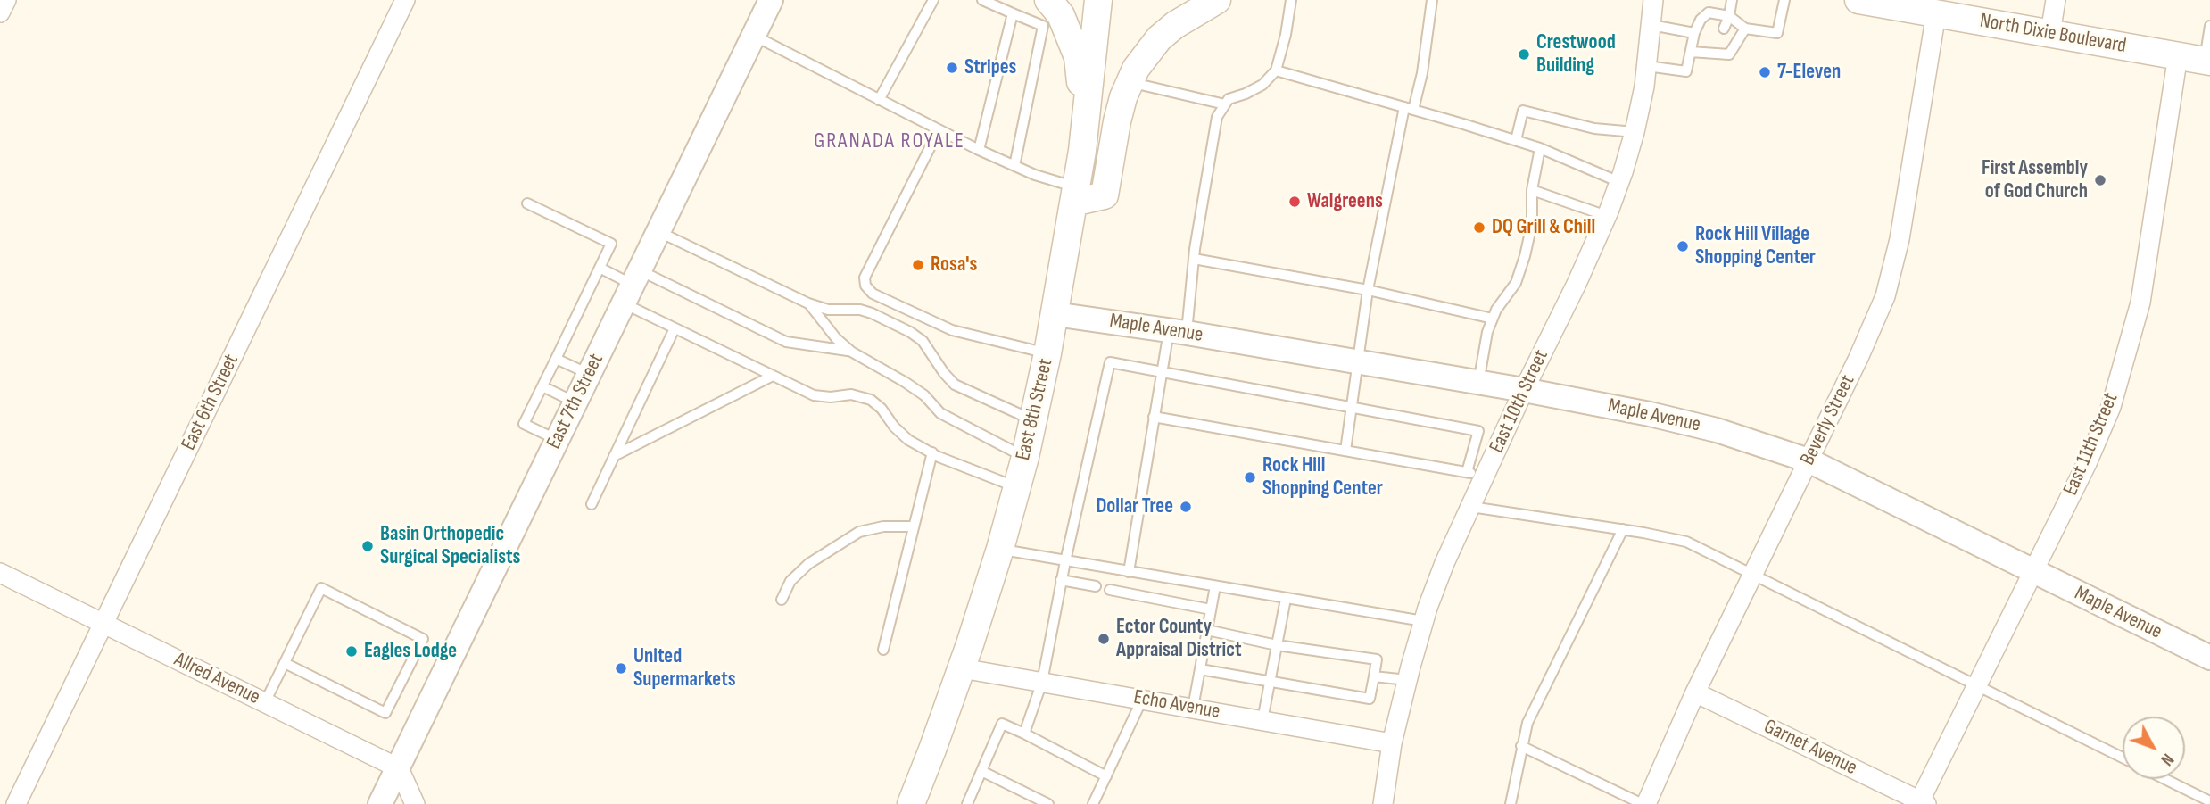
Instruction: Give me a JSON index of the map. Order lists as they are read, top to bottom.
{
  "streets": {
    "main road": ["North Dixie Boulevard", "East 8th Street"],
    "street": [
      "Maple Avenue",
      "East 7th Street",
      "East 10th Street",
      "East 6th Street",
      "Beverly Street",
      "East 11th Street",
      "Allred Avenue",
      "Echo Avenue",
      "Garnet Avenue"
    ]
  },
  "crossings": [
    ["North Dixie Boulevard", "Beverly Street"],
    ["North Dixie Boulevard", "East 11th Street"],
    ["Maple Avenue", "East 10th Street"],
    ["Maple Avenue", "East 8th Street"],
    ["Maple Avenue", "Beverly Street"],
    ["Maple Avenue", "East 11th Street"],
    ["East 7th Street", "Allred Avenue"],
    ["East 10th Street", "Echo Avenue"],
    ["East 6th Street", "Allred Avenue"],
    ["East 8th Street", "Echo Avenue"],
    ["Beverly Street", "Garnet Avenue"],
    ["East 11th Street", "Garnet Avenue"]
  ],
  "districts": ["GRANADA ROYALE"],
  "places": [
    "Crestwood Building",
    "Stripes",
    "7-Eleven",
    "First Assembly of God Church",
    "Walgreens",
    "DQ Grill & Chill",
    "Rock Hill Village Shopping Center",
    "Rosa's",
    "Rock Hill Shopping Center",
    "Dollar Tree",
    "Basin Orthopedic Surgical Specialists",
    "Ector County Appraisal District",
    "Eagles Lodge",
    "United Supermarkets"
  ],
  "north": "bottom right"
}
